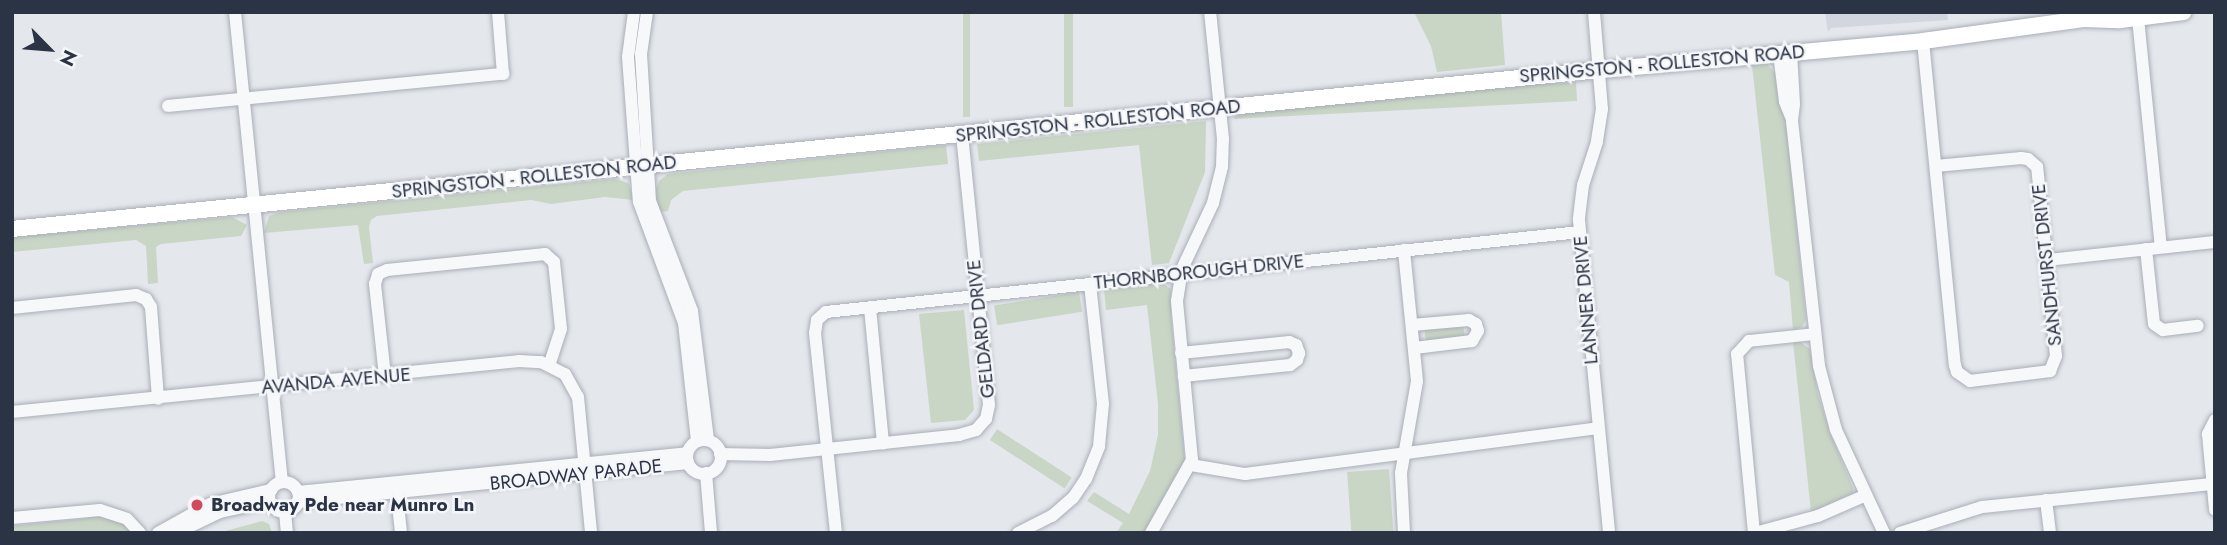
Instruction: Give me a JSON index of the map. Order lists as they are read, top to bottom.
{
  "streets": {
    "main road": ["SPRINGSTON - ROLLESTON ROAD"],
    "street": [
      "SANDHURST DRIVE",
      "THORNBOROUGH DRIVE",
      "LANNER DRIVE",
      "GELDARD DRIVE",
      "AVANDA AVENUE",
      "BROADWAY PARADE"
    ]
  },
  "crossings": [
    ["SPRINGSTON - ROLLESTON ROAD", "SANDHURST DRIVE"],
    ["SPRINGSTON - ROLLESTON ROAD", "LANNER DRIVE"],
    ["SPRINGSTON - ROLLESTON ROAD", "GELDARD DRIVE"],
    ["THORNBOROUGH DRIVE", "LANNER DRIVE"],
    ["THORNBOROUGH DRIVE", "GELDARD DRIVE"],
    ["GELDARD DRIVE", "BROADWAY PARADE"]
  ],
  "places": ["Broadway Pde near Munro Ln"],
  "north": "bottom right"
}
